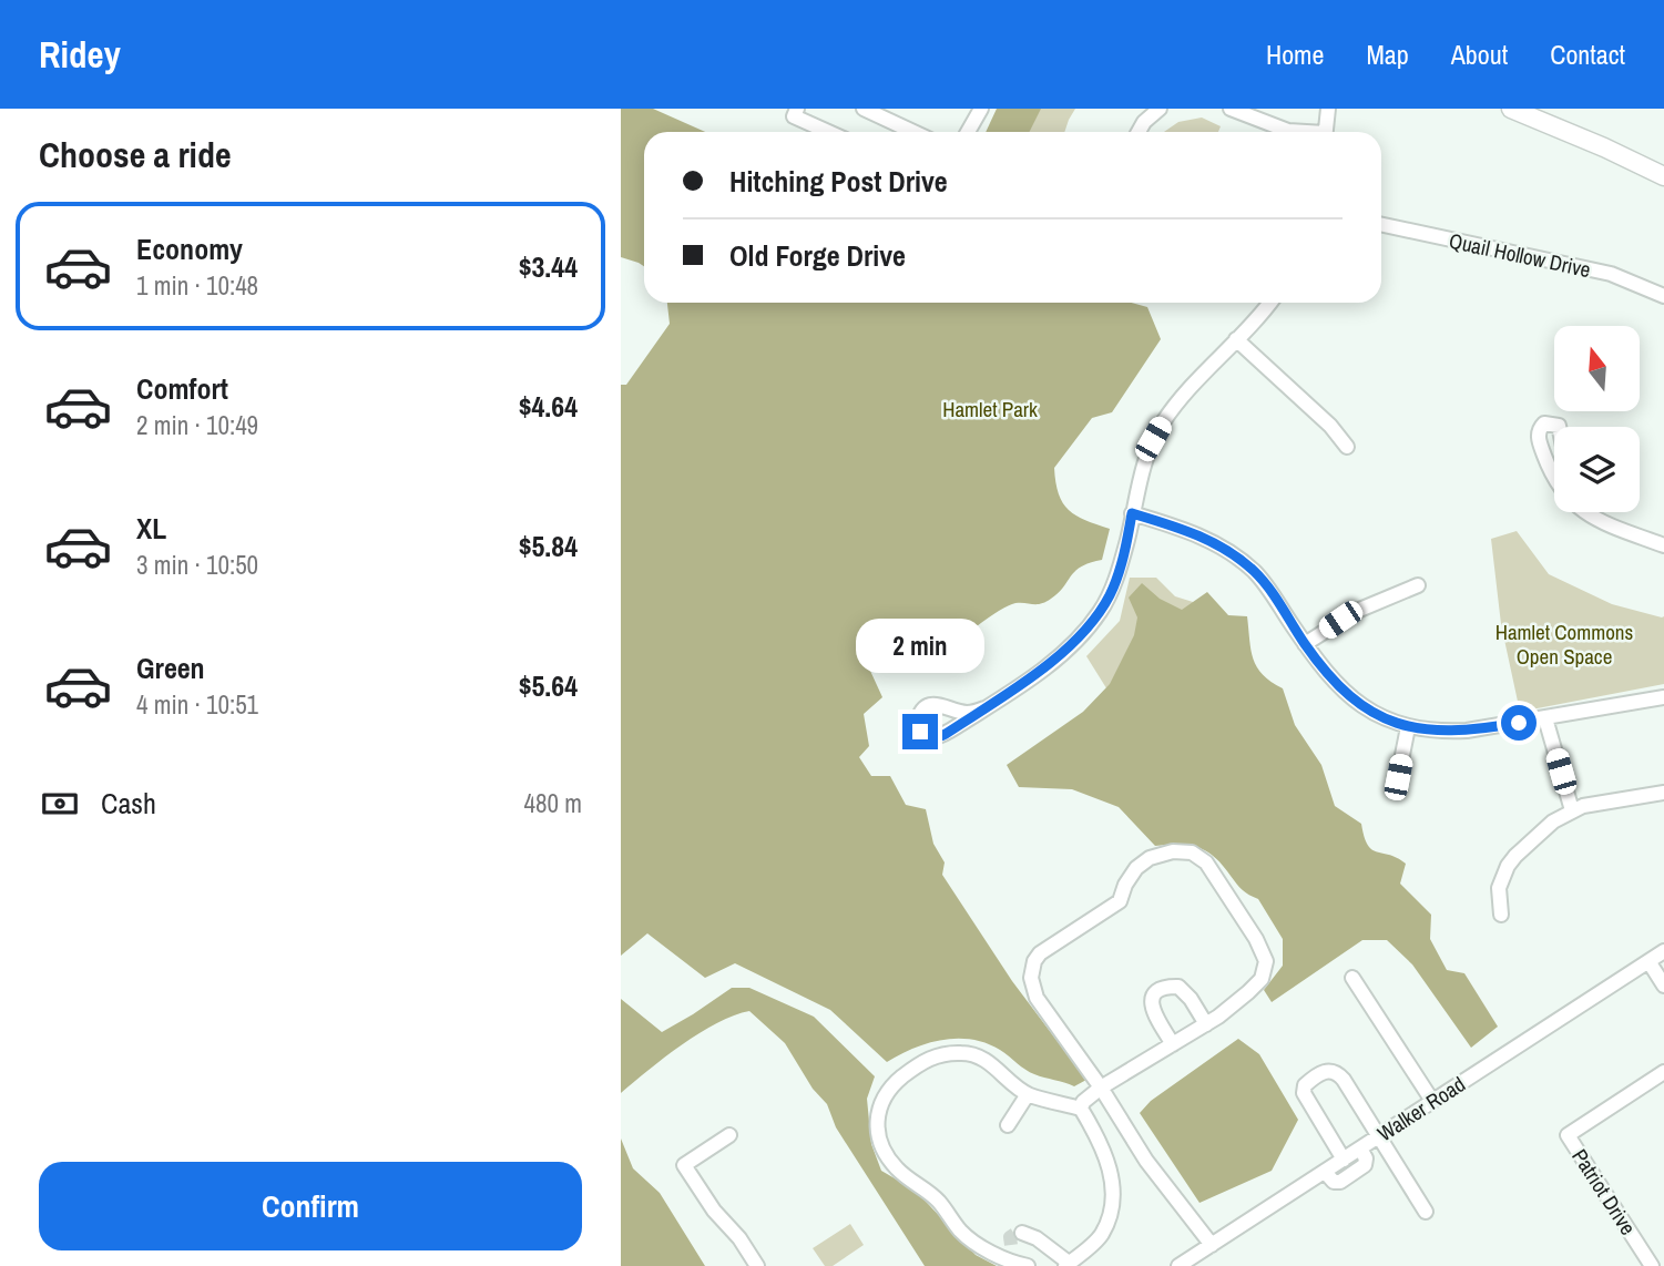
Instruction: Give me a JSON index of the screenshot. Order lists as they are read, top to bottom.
{
  "streets": {
    "street": ["Quail Hollow Drive", "Walker Road", "Patriot Drive"]
  },
  "parks": ["Hamlet Park", "Hamlet Commons Open Space"],
  "north": "top",
  "page": {
    "header": "Ridey",
    "nav": [
      "Home",
      "Map",
      "About",
      "Contact"
    ],
    "heading": "Choose a ride",
    "banner": ["Hitching Post Drive", "Old Forge Drive"],
    "list": [
      {
        "name": "Economy",
        "note": "1 min · 10:48",
        "value": "$3.44"
      },
      {
        "name": "Comfort",
        "note": "2 min · 10:49",
        "value": "$4.64"
      },
      {
        "name": "XL",
        "note": "3 min · 10:50",
        "value": "$5.84"
      },
      {
        "name": "Green",
        "note": "4 min · 10:51",
        "value": "$5.64"
      }
    ],
    "bubble": "2 min",
    "pay": ["Cash", "480 m"],
    "buttons": "Confirm"
  }
}
